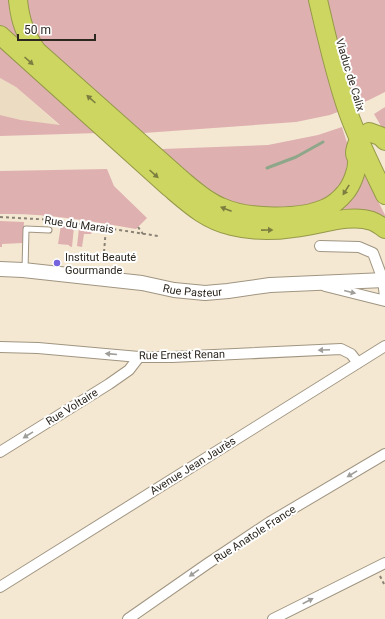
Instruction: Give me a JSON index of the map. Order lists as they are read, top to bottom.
{
  "streets": {
    "highway": ["Viaduc de Calix"],
    "main road": ["Rue Pasteur"],
    "street": [
      "Rue Ernest Renan",
      "Rue Voltaire",
      "Avenue Jean Jaurès",
      "Rue Anatole France"
    ],
    "path": ["Rue du Marais"]
  },
  "crossings": [
    ["Rue Ernest Renan", "Rue Voltaire"],
    ["Rue Ernest Renan", "Avenue Jean Jaurès"]
  ],
  "one_way": ["Rue Ernest Renan", "Rue Voltaire", "Rue Anatole France"],
  "places": ["Institut Beauté Gourmande"],
  "scale_bar": "50 m"
}
